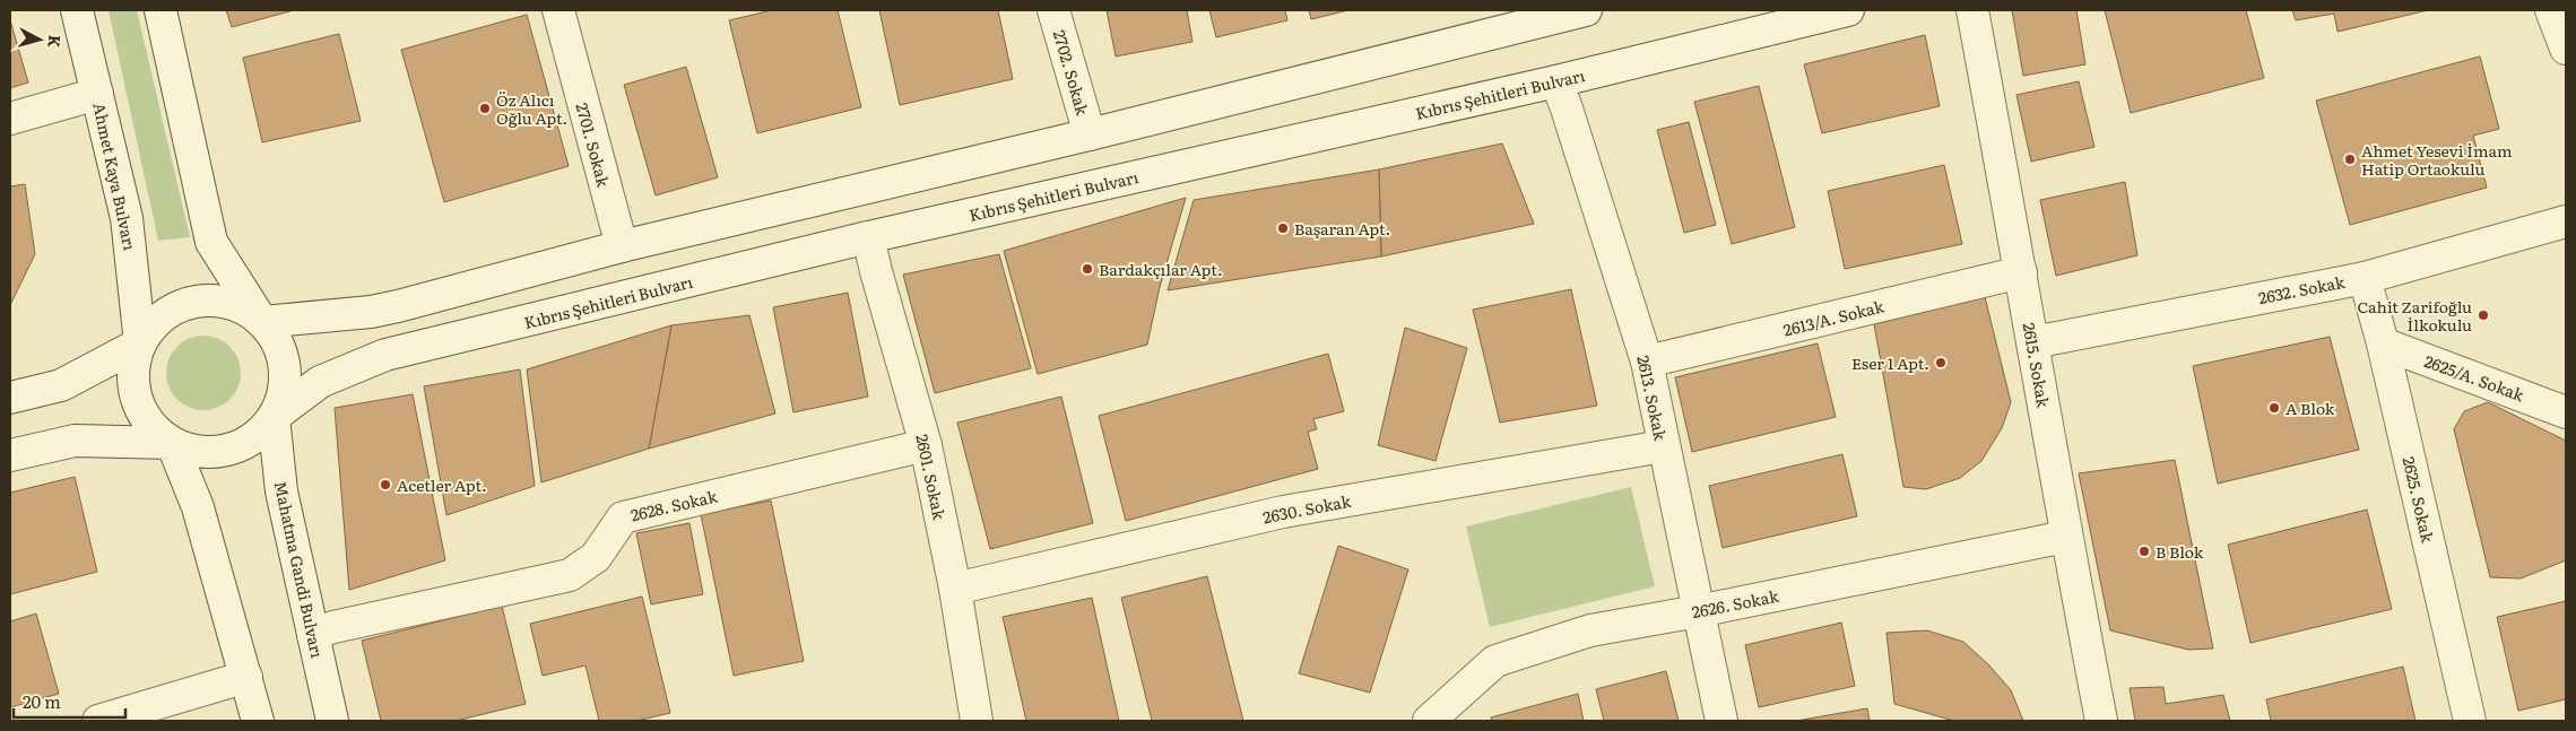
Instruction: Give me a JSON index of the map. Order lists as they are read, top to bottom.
{
  "streets": {
    "street": [
      "2702. Sokak",
      "Kıbrıs Şehitleri Bulvarı",
      "2701. Sokak",
      "Ahmet Kaya Bulvarı",
      "2632. Sokak",
      "2613/A. Sokak",
      "2615. Sokak",
      "2625/A. Sokak",
      "2613. Sokak",
      "2601. Sokak",
      "2625. Sokak",
      "2628. Sokak",
      "2630. Sokak",
      "Mahatma Gandi Bulvarı",
      "2626. Sokak"
    ]
  },
  "crossings": [
    ["Kıbrıs Şehitleri Bulvarı", "Ahmet Kaya Bulvarı"],
    ["Kıbrıs Şehitleri Bulvarı", "2613. Sokak"],
    ["Kıbrıs Şehitleri Bulvarı", "2601. Sokak"],
    ["Kıbrıs Şehitleri Bulvarı", "Mahatma Gandi Bulvarı"],
    ["Ahmet Kaya Bulvarı", "Mahatma Gandi Bulvarı"],
    ["2632. Sokak", "2615. Sokak"],
    ["2632. Sokak", "2625. Sokak"],
    ["2613/A. Sokak", "2615. Sokak"],
    ["2613/A. Sokak", "2613. Sokak"],
    ["2615. Sokak", "2626. Sokak"],
    ["2625/A. Sokak", "2625. Sokak"],
    ["2613. Sokak", "2630. Sokak"],
    ["2613. Sokak", "2626. Sokak"],
    ["2601. Sokak", "2628. Sokak"],
    ["2601. Sokak", "2630. Sokak"],
    ["2628. Sokak", "Mahatma Gandi Bulvarı"]
  ],
  "places": [
    "Öz Alıcı Oğlu Apt.",
    "Ahmet Yesevi İmam Hatip Ortaokulu",
    "Başaran Apt.",
    "Bardakçılar Apt.",
    "Cahit Zarifoğlu İlkokulu",
    "Eser 1 Apt.",
    "A Blok",
    "Acetler Apt.",
    "B Blok"
  ],
  "scale_bar": "20 m",
  "north": "right"
}
